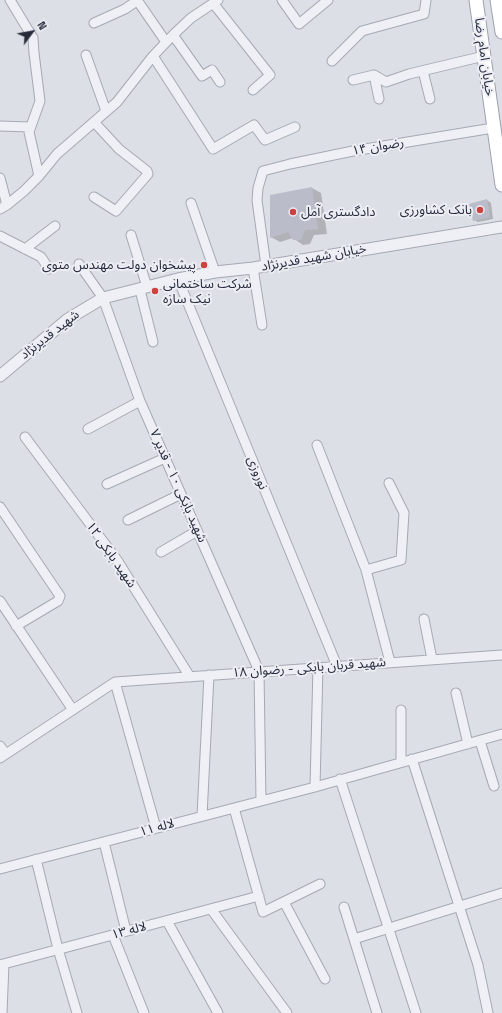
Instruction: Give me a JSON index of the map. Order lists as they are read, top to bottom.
{
  "streets": {
    "main road": ["خیابان امام رضا"],
    "street": [
      "رضوان ۱۴",
      "خيابان شهيد قديرنژاد",
      "شهید قدیرنژاد",
      "نوروزی",
      "شهید بابکی ۱۰ - قدیر ۷",
      "شهید بابکی ۱۲",
      "شهید قربان بابکی - رضوان ۱۸",
      "لاله ۱۱",
      "لاله ۱۳"
    ]
  },
  "crossings": [
    ["خیابان امام رضا", "رضوان ۱۴"],
    ["رضوان ۱۴", "خيابان شهيد قديرنژاد"],
    ["خيابان شهيد قديرنژاد", "شهید قدیرنژاد"],
    ["خيابان شهيد قديرنژاد", "نوروزی"],
    ["خيابان شهيد قديرنژاد", "شهید بابکی ۱۰ - قدیر ۷"],
    ["شهید قدیرنژاد", "شهید بابکی ۱۰ - قدیر ۷"],
    ["نوروزی", "شهید قربان بابکی - رضوان ۱۸"],
    ["شهید بابکی ۱۰ - قدیر ۷", "شهید قربان بابکی - رضوان ۱۸"],
    ["شهید بابکی ۱۲", "شهید قربان بابکی - رضوان ۱۸"]
  ],
  "places": [
    "بانک کشاورزی",
    "دادگستری آمل",
    "پیشخوان دولت مهندس متوی",
    "شرکت ساختمانی نیک سازه"
  ],
  "north": "top right"
}
